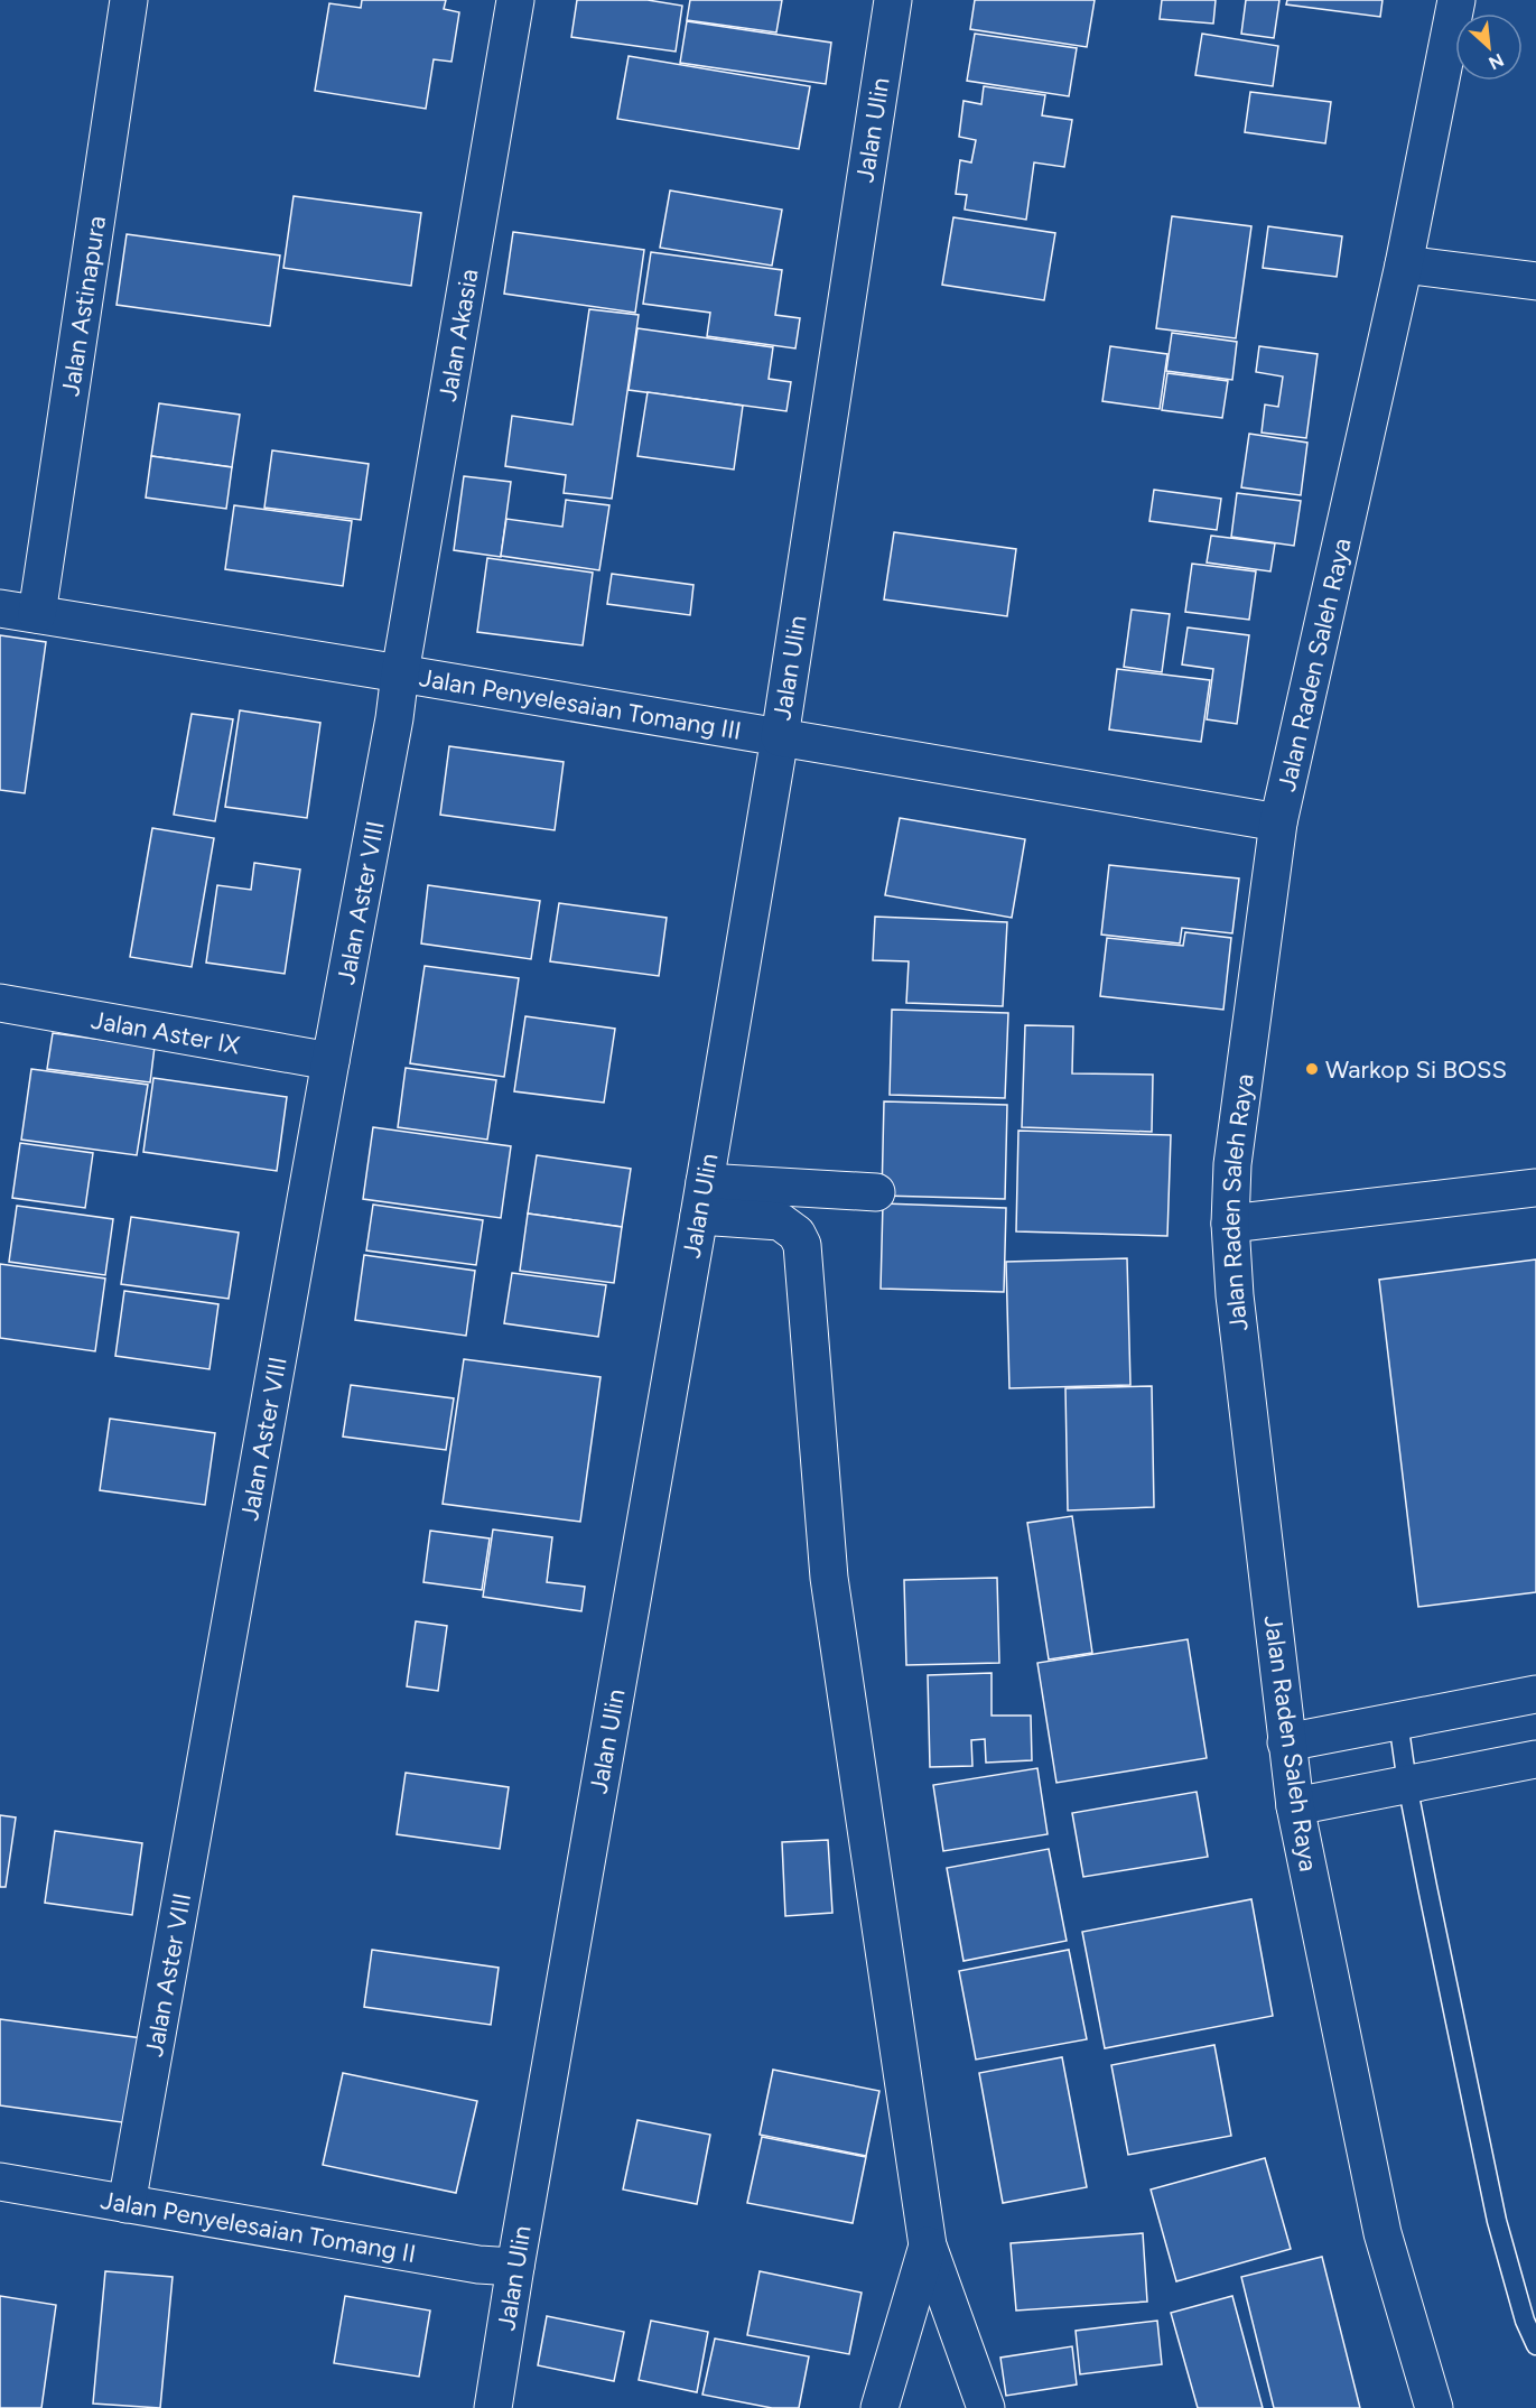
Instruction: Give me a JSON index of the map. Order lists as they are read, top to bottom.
{
  "streets": {
    "street": [
      "Jalan Ulin",
      "Jalan Astinapura",
      "Jalan Akasia",
      "Jalan Raden Saleh Raya",
      "Jalan Penyelesaian Tomang III",
      "Jalan Aster VIII",
      "Jalan Aster IX",
      "Jalan Penyelesaian Tomang II"
    ]
  },
  "crossings": [
    ["Jalan Ulin", "Jalan Penyelesaian Tomang III"],
    ["Jalan Ulin", "Jalan Penyelesaian Tomang II"],
    ["Jalan Astinapura", "Jalan Penyelesaian Tomang III"],
    ["Jalan Akasia", "Jalan Penyelesaian Tomang III"],
    ["Jalan Akasia", "Jalan Aster VIII"],
    ["Jalan Raden Saleh Raya", "Jalan Penyelesaian Tomang III"],
    ["Jalan Penyelesaian Tomang III", "Jalan Aster VIII"],
    ["Jalan Aster VIII", "Jalan Aster IX"],
    ["Jalan Aster VIII", "Jalan Penyelesaian Tomang II"]
  ],
  "places": ["Warkop Si BOSS"],
  "north": "bottom right"
}
